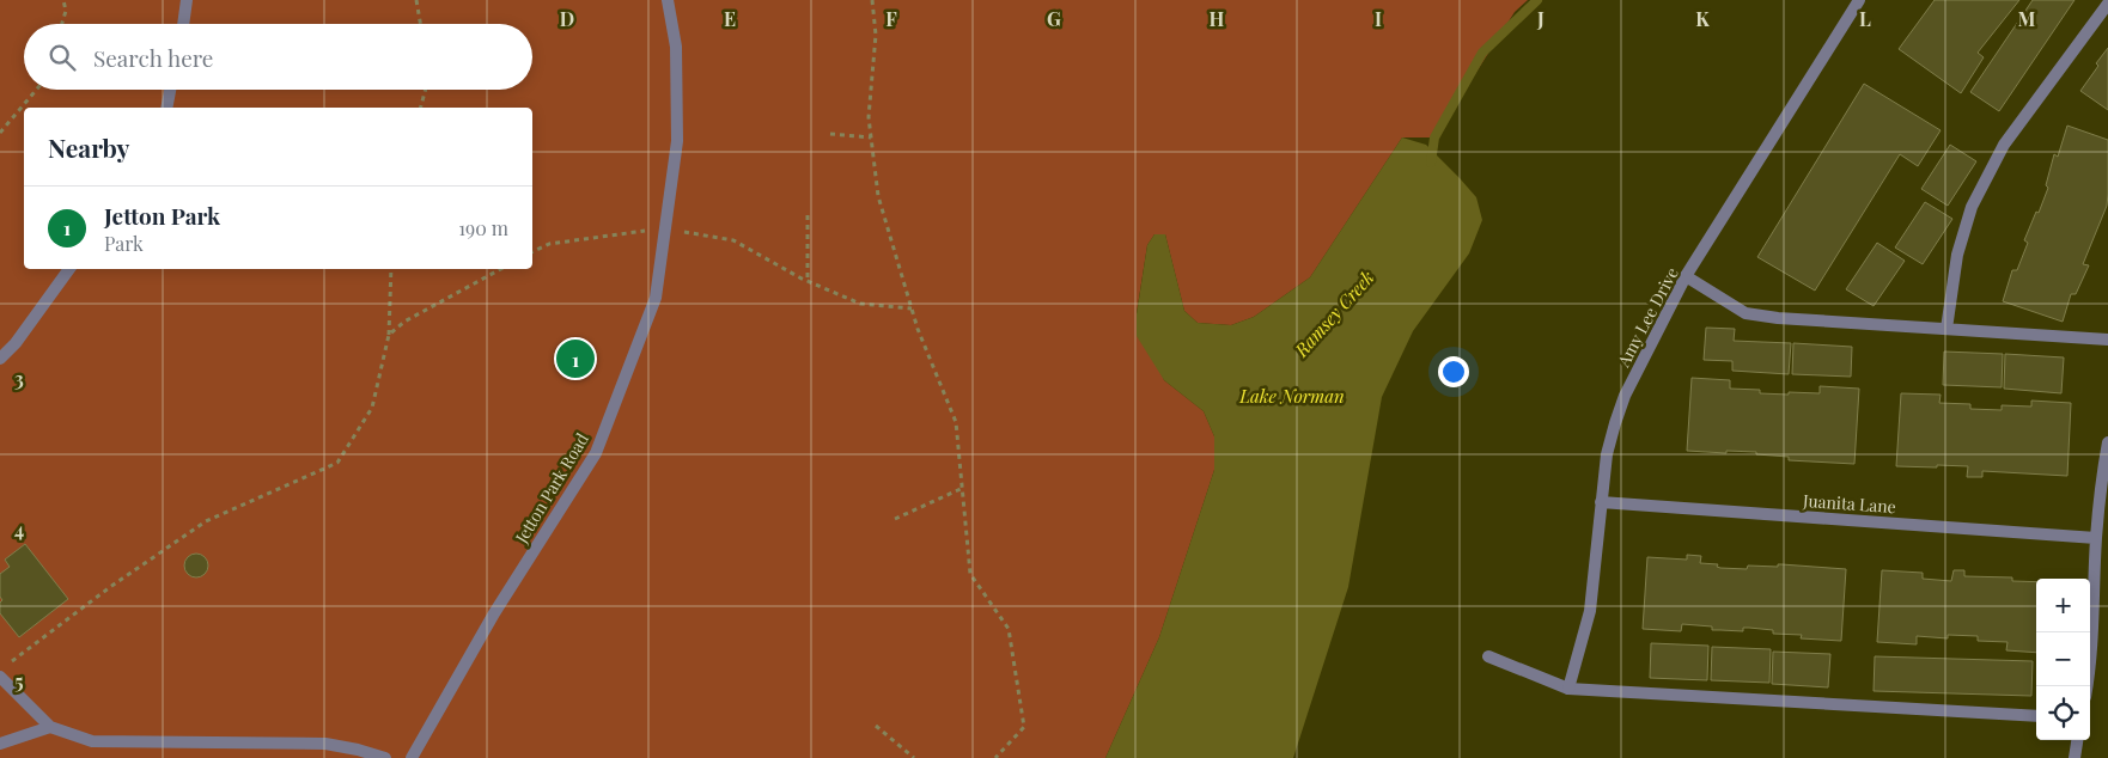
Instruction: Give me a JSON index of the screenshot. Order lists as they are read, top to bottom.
{
  "streets": {
    "street": ["Amy Lee Drive", "Jetton Park Road", "Juanita Lane"]
  },
  "crossings": [
    ["Amy Lee Drive", "Juanita Lane"]
  ],
  "water": ["Ramsey Creek", "Lake Norman"],
  "page": {
    "search": "Search here",
    "heading": "Nearby",
    "list": [
      {
        "mark": "1",
        "name": "Jetton Park",
        "note": "Park",
        "value": "190 m"
      }
    ],
    "pins": "1",
    "map_buttons": ["+", "−"]
  },
  "grid": {
    "columns": [
      "D",
      "E",
      "F",
      "G",
      "H",
      "I",
      "J",
      "K",
      "L",
      "M"
    ],
    "rows": ["3", "4", "5"]
  }
}
